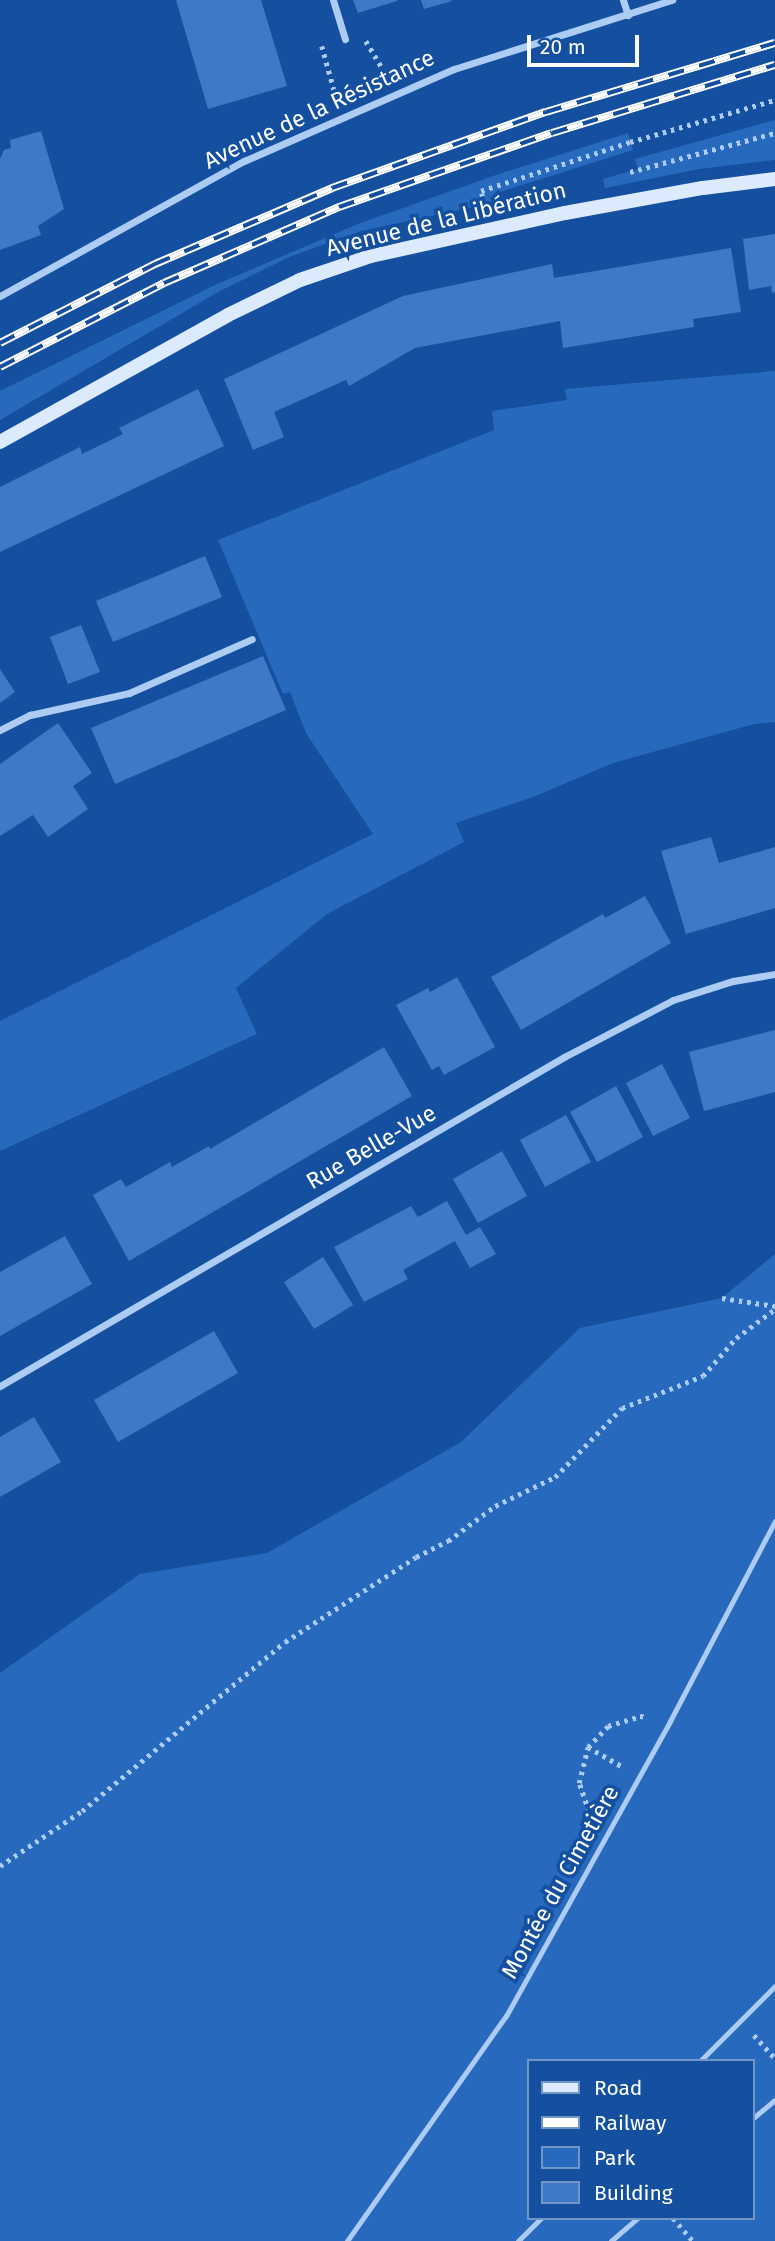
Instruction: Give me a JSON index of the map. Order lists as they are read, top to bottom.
{
  "streets": {
    "street": ["Avenue de la Résistance", "Avenue de la Libération", "Rue Belle-Vue"],
    "lane": ["Montée du Cimetière"]
  },
  "legend": [
    "Road",
    "Railway",
    "Park",
    "Building"
  ],
  "scale_bar": "20 m"
}
